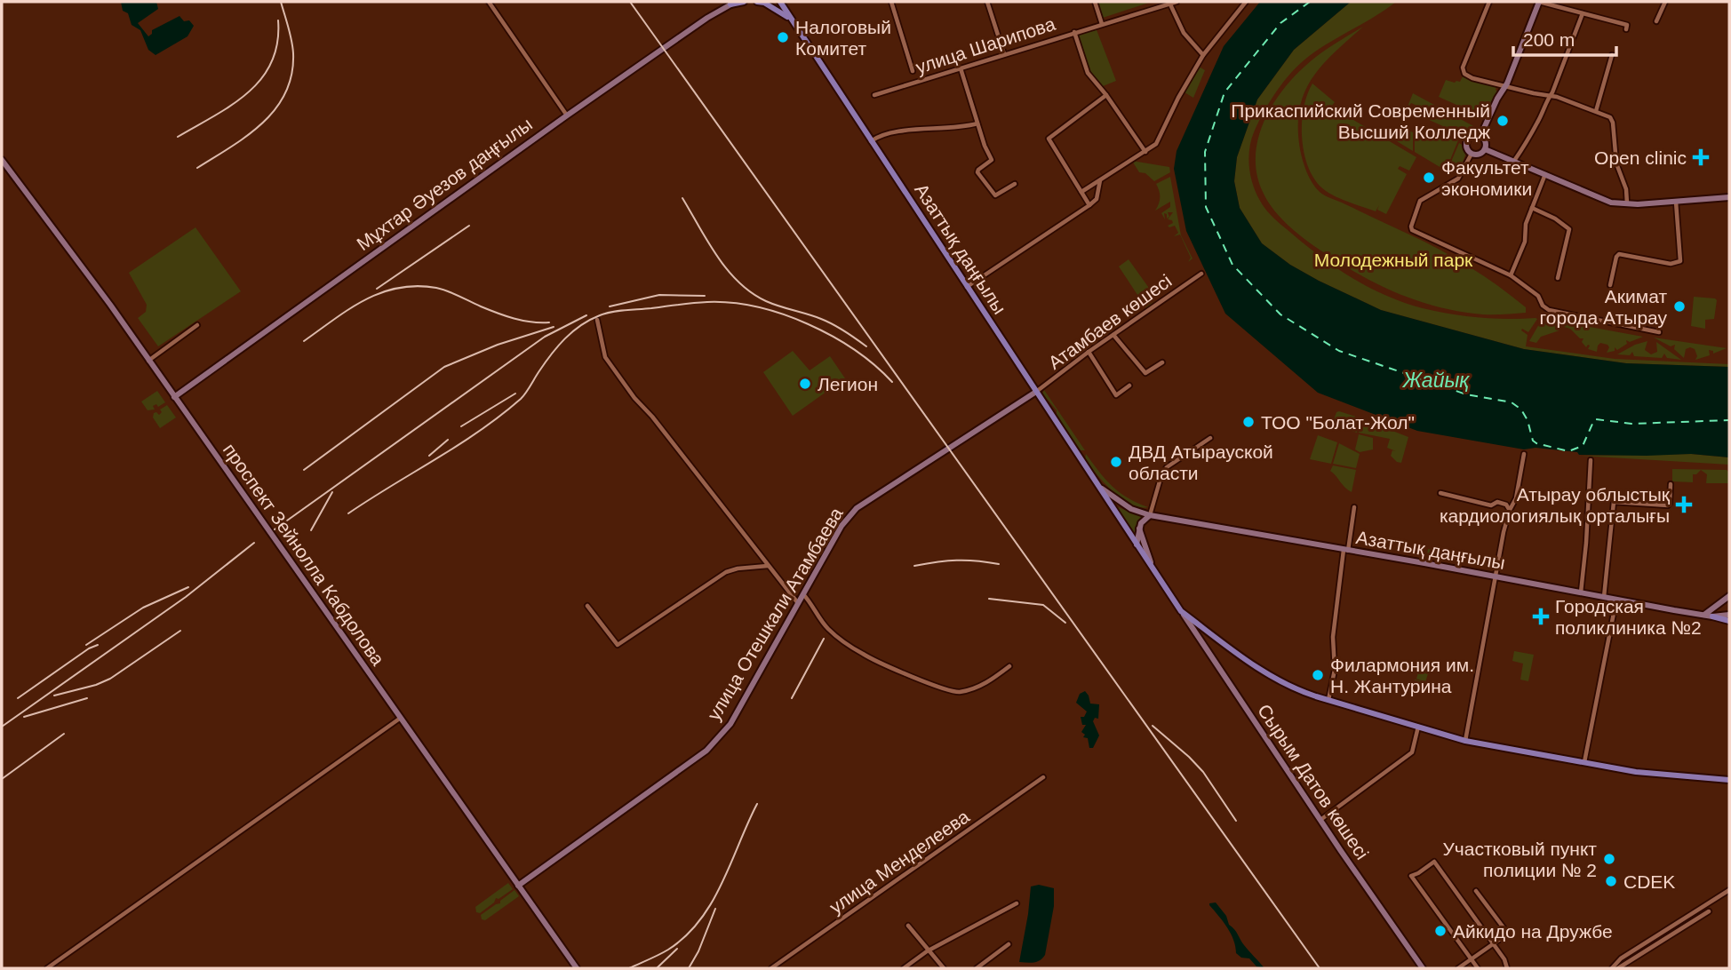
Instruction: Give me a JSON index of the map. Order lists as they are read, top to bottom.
{
  "streets": {
    "main road": [
      "Мұхтар Әуезов даңғылы",
      "Азаттық даңғылы",
      "проспект Зейнолла Кабдолова",
      "улица Отешкали Атамбаева",
      "Сырым Датов көшесі"
    ],
    "street": ["улица Шарипова", "Атамбаев көшесі", "улица Менделеева"]
  },
  "crossings": [
    ["Мұхтар Әуезов даңғылы", "проспект Зейнолла Кабдолова"],
    ["Азаттық даңғылы", "Атамбаев көшесі"],
    ["Азаттық даңғылы", "улица Отешкали Атамбаева"],
    ["Азаттық даңғылы", "Сырым Датов көшесі"],
    ["Атамбаев көшесі", "улица Отешкали Атамбаева"],
    ["проспект Зейнолла Кабдолова", "улица Отешкали Атамбаева"]
  ],
  "water": ["Жайық"],
  "parks": ["Молодежный парк"],
  "places": {
    "other": [
      "Налоговый Комитет",
      "Прикаспийский Современный Высший Колледж",
      "Факультет экономики",
      "Акимат города Атырау",
      "Легион",
      "ТОО \"Болат-Жол\"",
      "ДВД Атырауской области",
      "Филармония им. Н. Жантурина",
      "Участковый пункт полиции № 2",
      "CDEK",
      "Айкидо на Дружбе"
    ],
    "health": ["Open clinic", "Атырау облыстық кардиологиялық орталығы", "Городская поликлиника №2"]
  },
  "scale_bar": "200 m"
}
